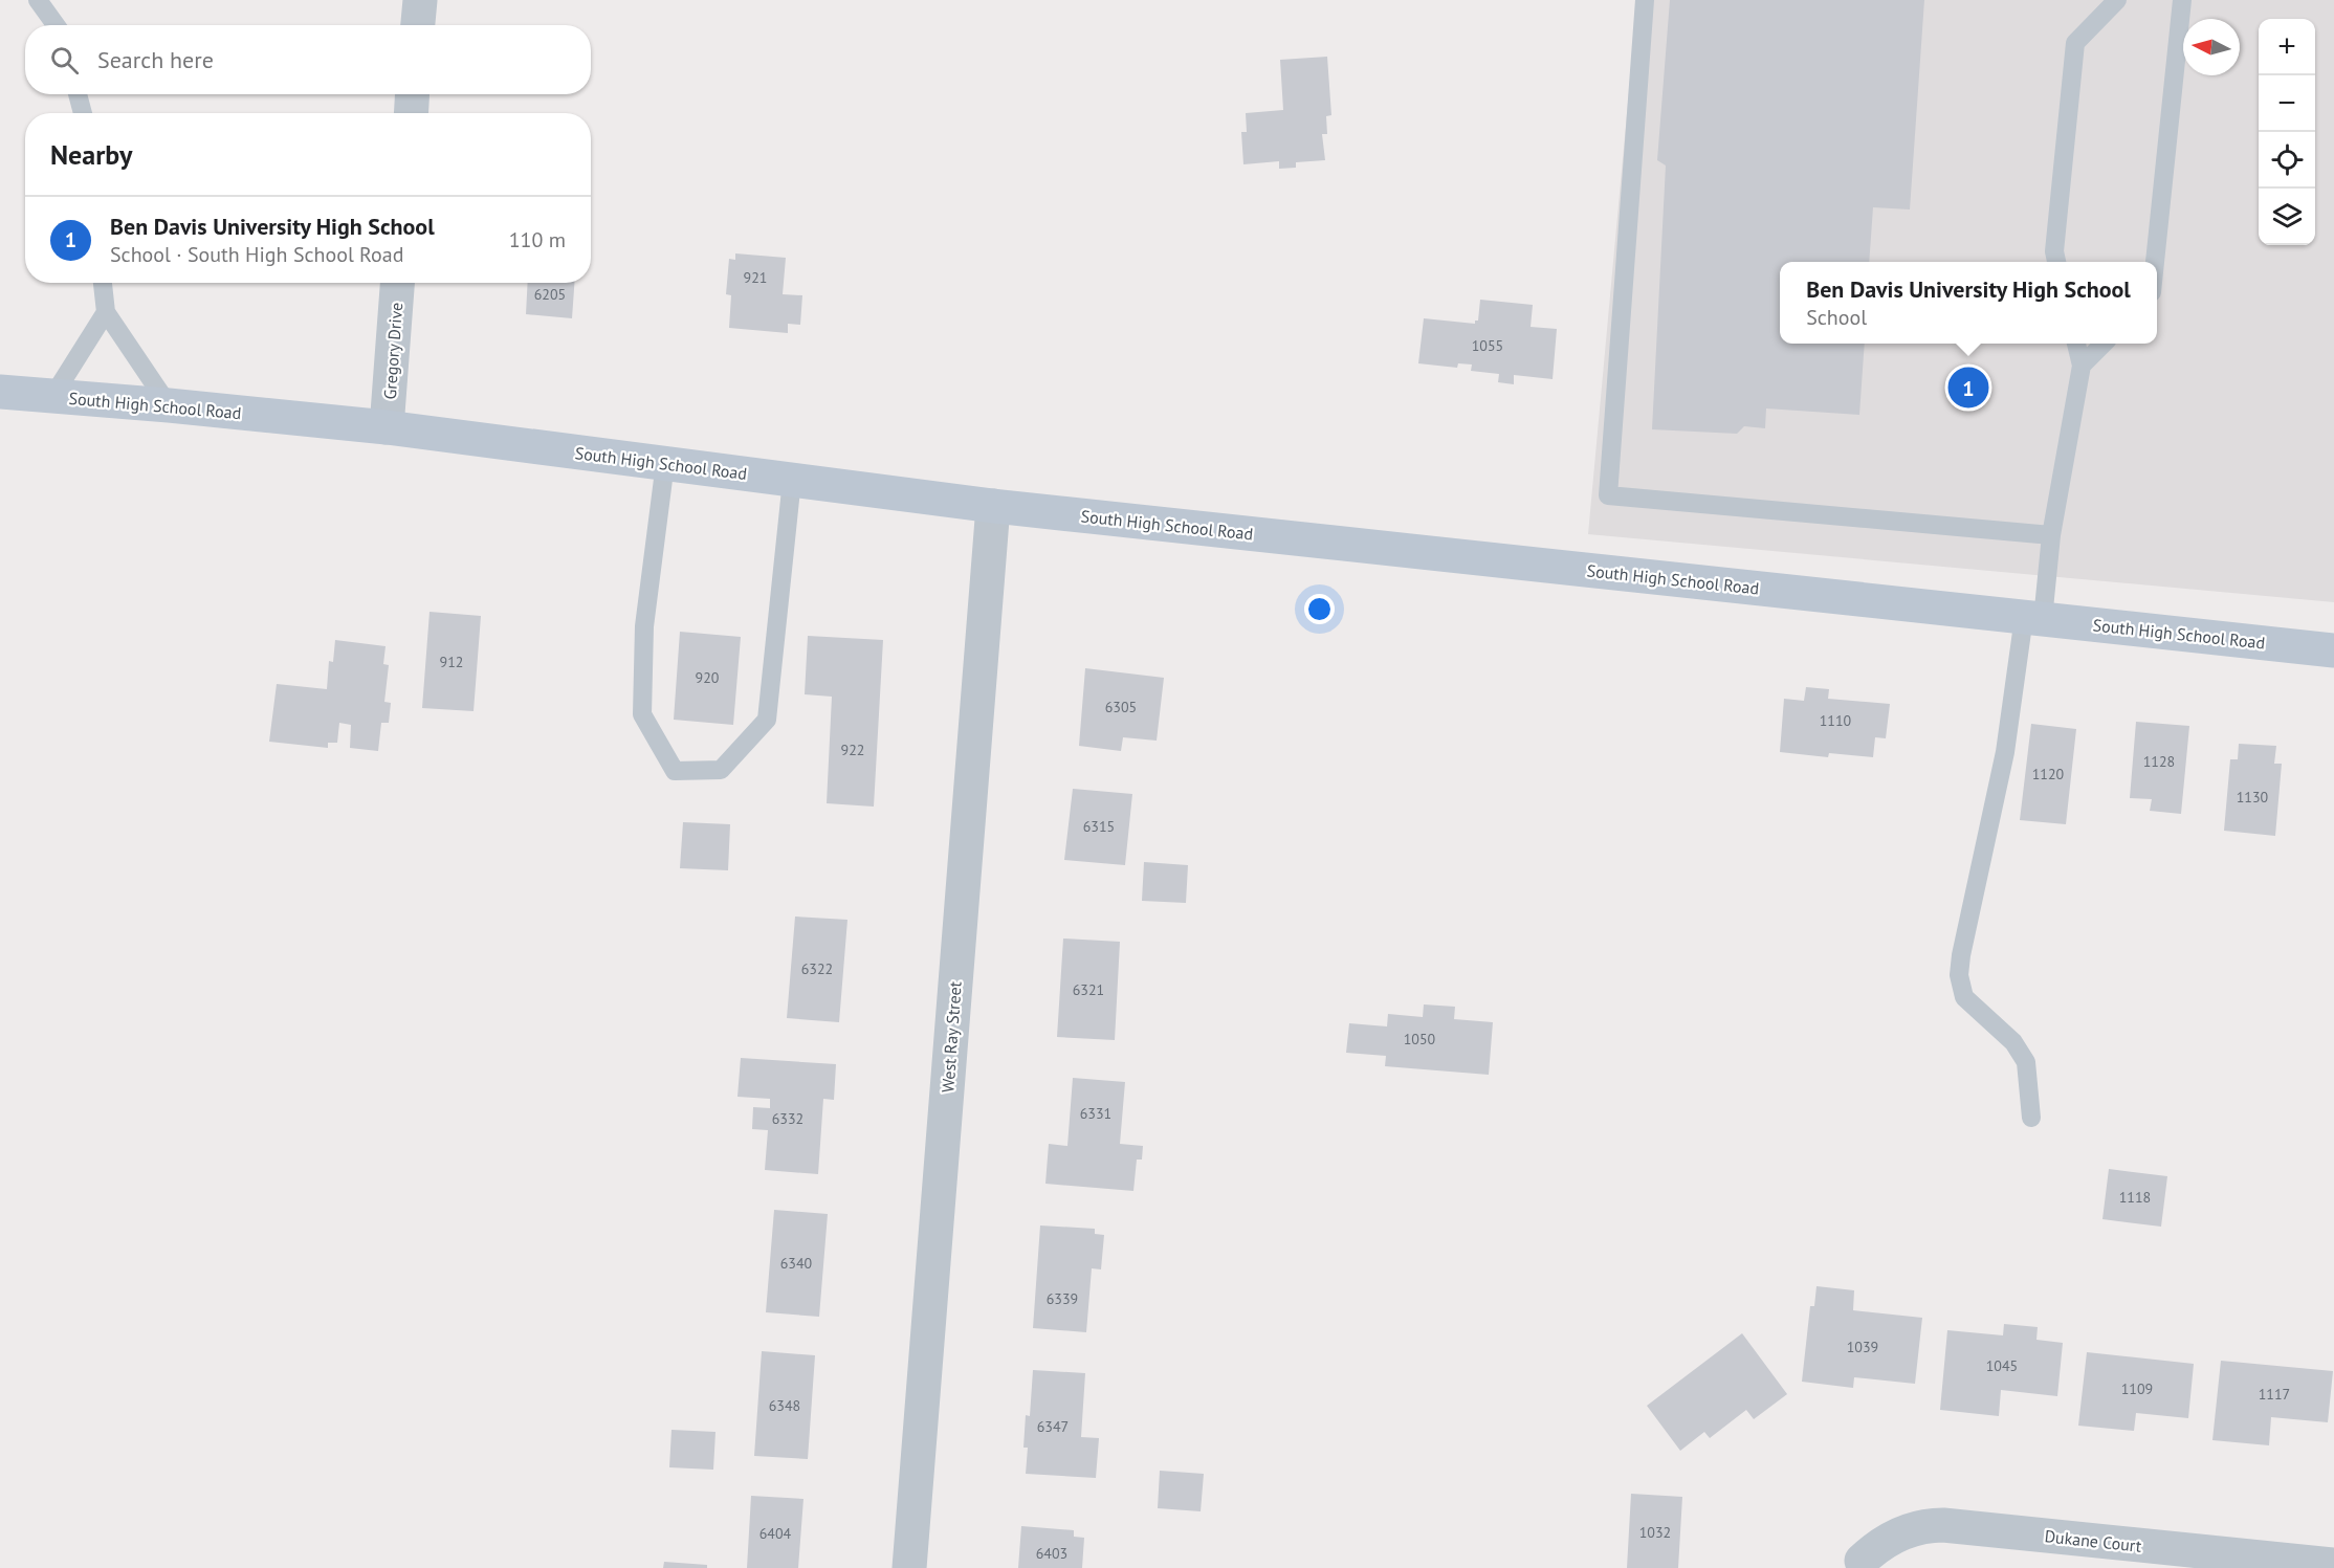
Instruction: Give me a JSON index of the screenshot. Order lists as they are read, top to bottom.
{
  "streets": {
    "street": [
      "Gregory Drive",
      "South High School Road",
      "West Ray Street",
      "Dukane Court"
    ]
  },
  "crossings": [
    ["Gregory Drive", "South High School Road"],
    ["South High School Road", "West Ray Street"]
  ],
  "house_numbers": [
    "921",
    "6205",
    "1055",
    "912",
    "920",
    "6305",
    "1110",
    "922",
    "1128",
    "1120",
    "1130",
    "6315",
    "6322",
    "6321",
    "1050",
    "6331",
    "6332",
    "1118",
    "6340",
    "6339",
    "1039",
    "1045",
    "1109",
    "1117",
    "6348",
    "6347",
    "1032",
    "6404",
    "6403"
  ],
  "north": "left",
  "page": {
    "map_buttons": ["+", "−"],
    "search": "Search here",
    "heading": "Nearby",
    "list": [
      {
        "mark": "1",
        "name": "Ben Davis University High School",
        "note": "School · South High School Road",
        "value": "110 m"
      }
    ],
    "popup": ["Ben Davis University High School", "School"],
    "pins": "1"
  }
}
